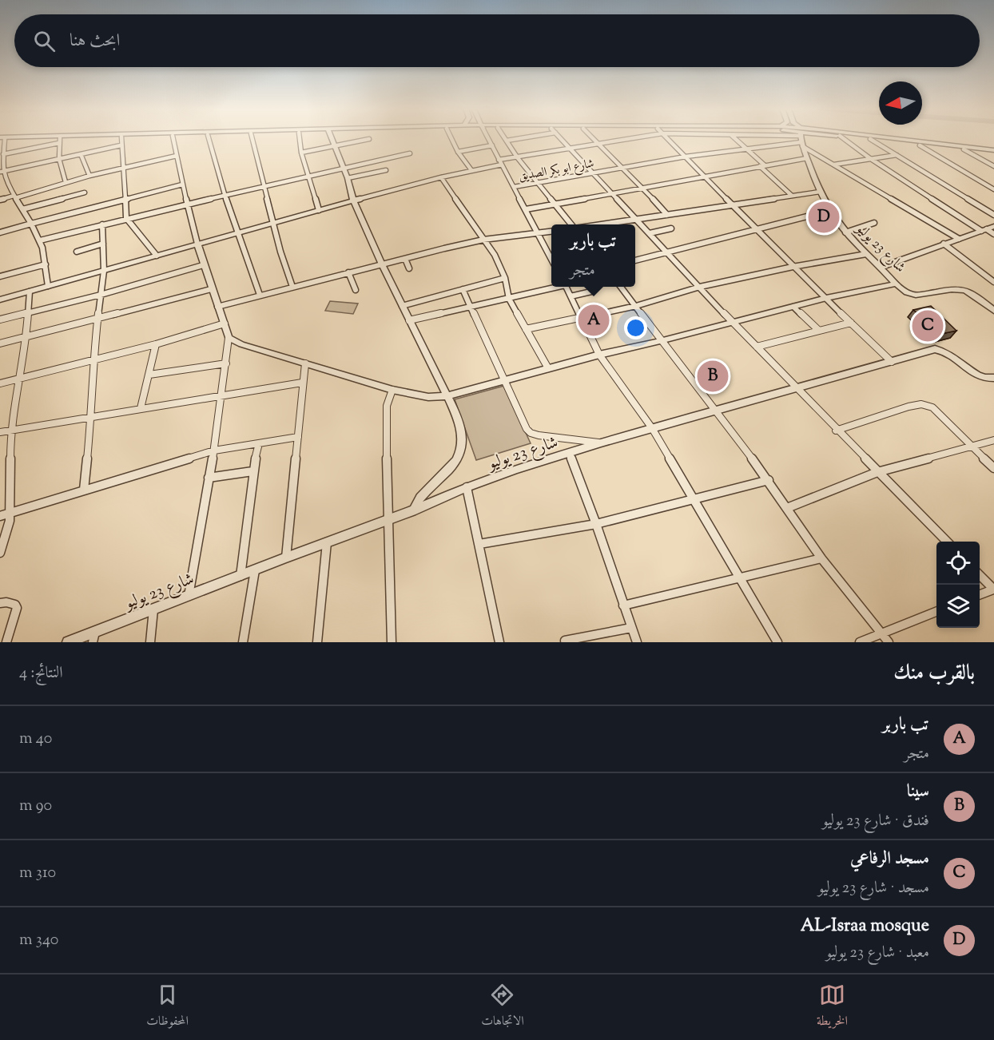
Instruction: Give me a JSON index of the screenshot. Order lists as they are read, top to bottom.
{
  "streets": {
    "street": ["شارع ابو بكر الصديق", "شارع 23 يوليو"]
  },
  "north": "left",
  "page": {
    "search": "ابحث هنا",
    "pins": [
      "D",
      "A",
      "C",
      "B"
    ],
    "popup": ["تب باربر", "متجر"],
    "heading": ["بالقرب منك", "النتائج: 4"],
    "list": [
      {
        "mark": "A",
        "name": "تب باربر",
        "note": "متجر",
        "value": "40 m"
      },
      {
        "mark": "B",
        "name": "سينا",
        "note": "فندق · شارع 23 يوليو",
        "value": "90 m"
      },
      {
        "mark": "C",
        "name": "مسجد الرفاعي",
        "note": "مسجد · شارع 23 يوليو",
        "value": "310 m"
      },
      {
        "mark": "D",
        "name": "AL-Israa mosque",
        "note": "معبد · شارع 23 يوليو",
        "value": "340 m"
      }
    ],
    "nav": ["الخريطة", "الاتجاهات", "المحفوظات"]
  }
}
